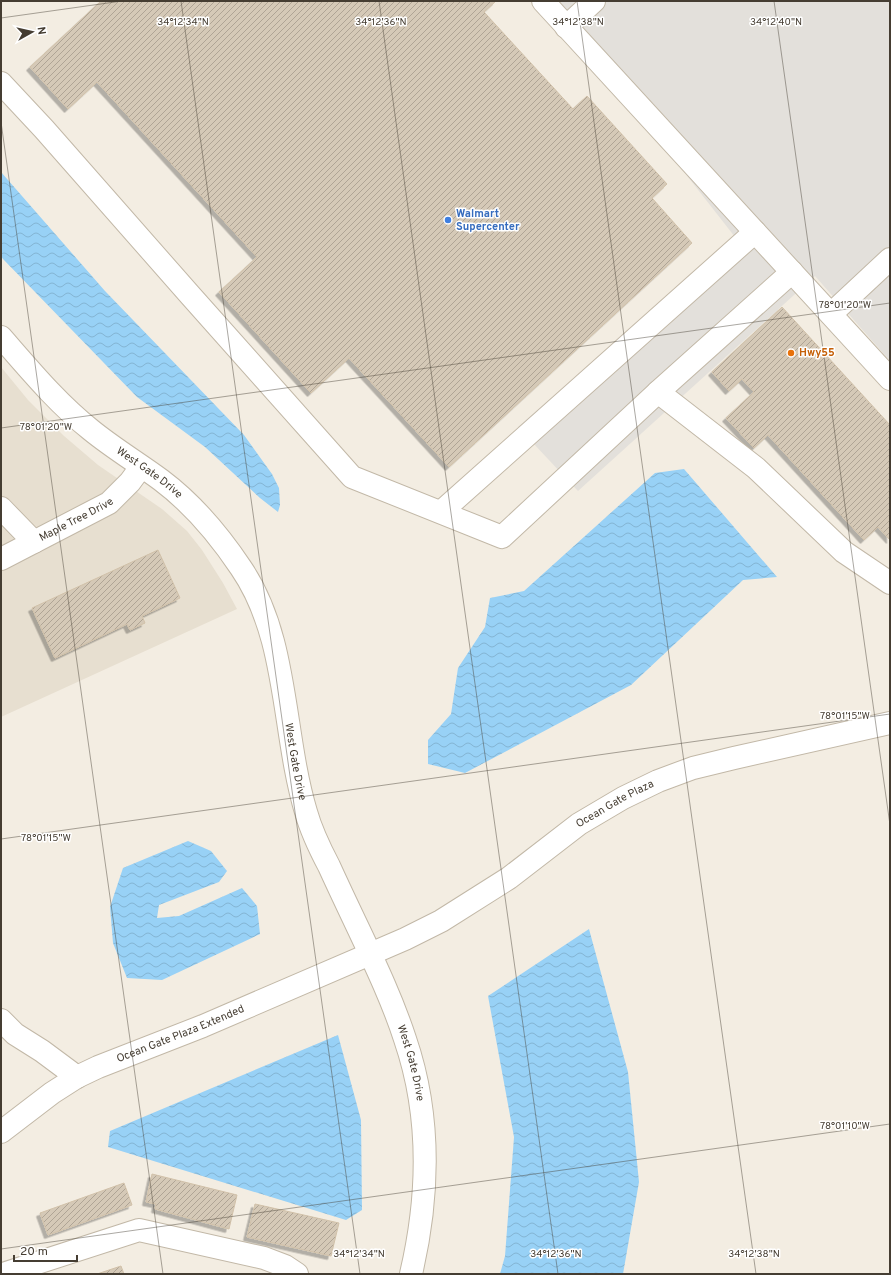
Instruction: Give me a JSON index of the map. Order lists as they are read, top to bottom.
{
  "streets": {
    "street": [
      "West Gate Drive",
      "Maple Tree Drive",
      "Ocean Gate Plaza",
      "Ocean Gate Plaza Extended"
    ]
  },
  "crossings": [
    ["West Gate Drive", "Maple Tree Drive"],
    ["West Gate Drive", "Ocean Gate Plaza"],
    ["West Gate Drive", "Ocean Gate Plaza Extended"],
    ["Ocean Gate Plaza", "Ocean Gate Plaza Extended"]
  ],
  "places": ["Walmart Supercenter", "Hwy55"],
  "scale_bar": "20 m",
  "north": "right",
  "coordinates": [
    "34°12'34\"N",
    "34°12'36\"N",
    "34°12'38\"N",
    "34°12'40\"N",
    "78°01'20\"W",
    "78°01'15\"W",
    "78°01'10\"W"
  ]
}
